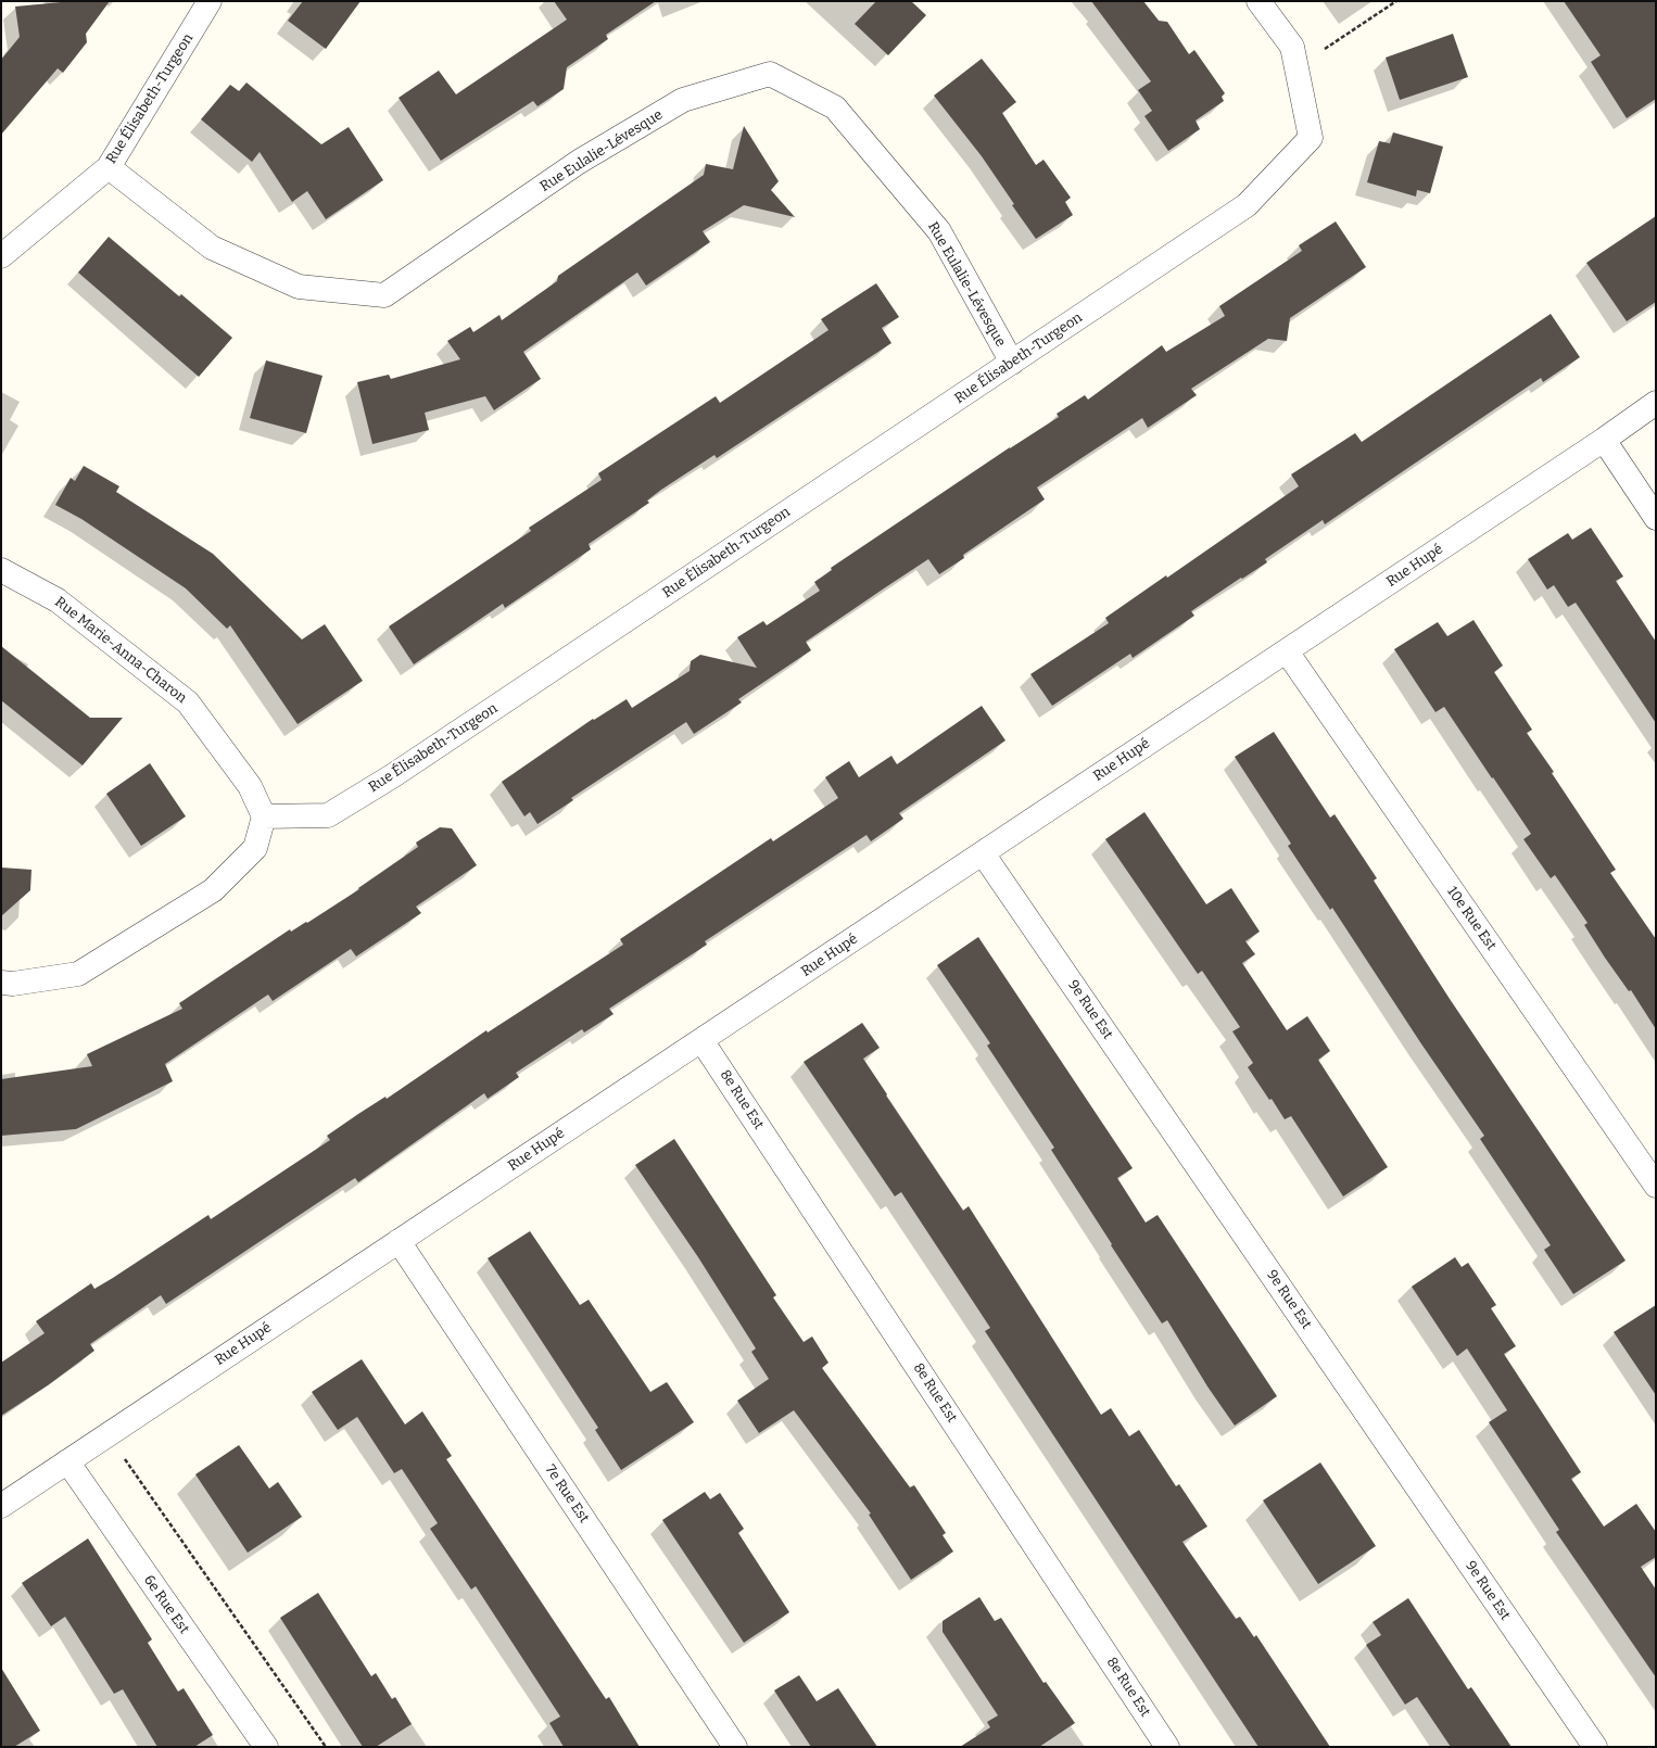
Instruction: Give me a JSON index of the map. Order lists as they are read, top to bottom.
{
  "streets": {
    "street": [
      "Rue Élisabeth-Turgeon",
      "Rue Eulalie-Lévesque",
      "Rue Hupé",
      "Rue Marie-Anna-Charon",
      "10e Rue Est",
      "9e Rue Est",
      "8e Rue Est",
      "7e Rue Est",
      "6e Rue Est"
    ]
  },
  "crossings": [
    ["Rue Élisabeth-Turgeon", "Rue Eulalie-Lévesque"],
    ["Rue Élisabeth-Turgeon", "Rue Marie-Anna-Charon"],
    ["Rue Hupé", "10e Rue Est"],
    ["Rue Hupé", "9e Rue Est"],
    ["Rue Hupé", "8e Rue Est"],
    ["Rue Hupé", "7e Rue Est"],
    ["Rue Hupé", "6e Rue Est"]
  ]
}
